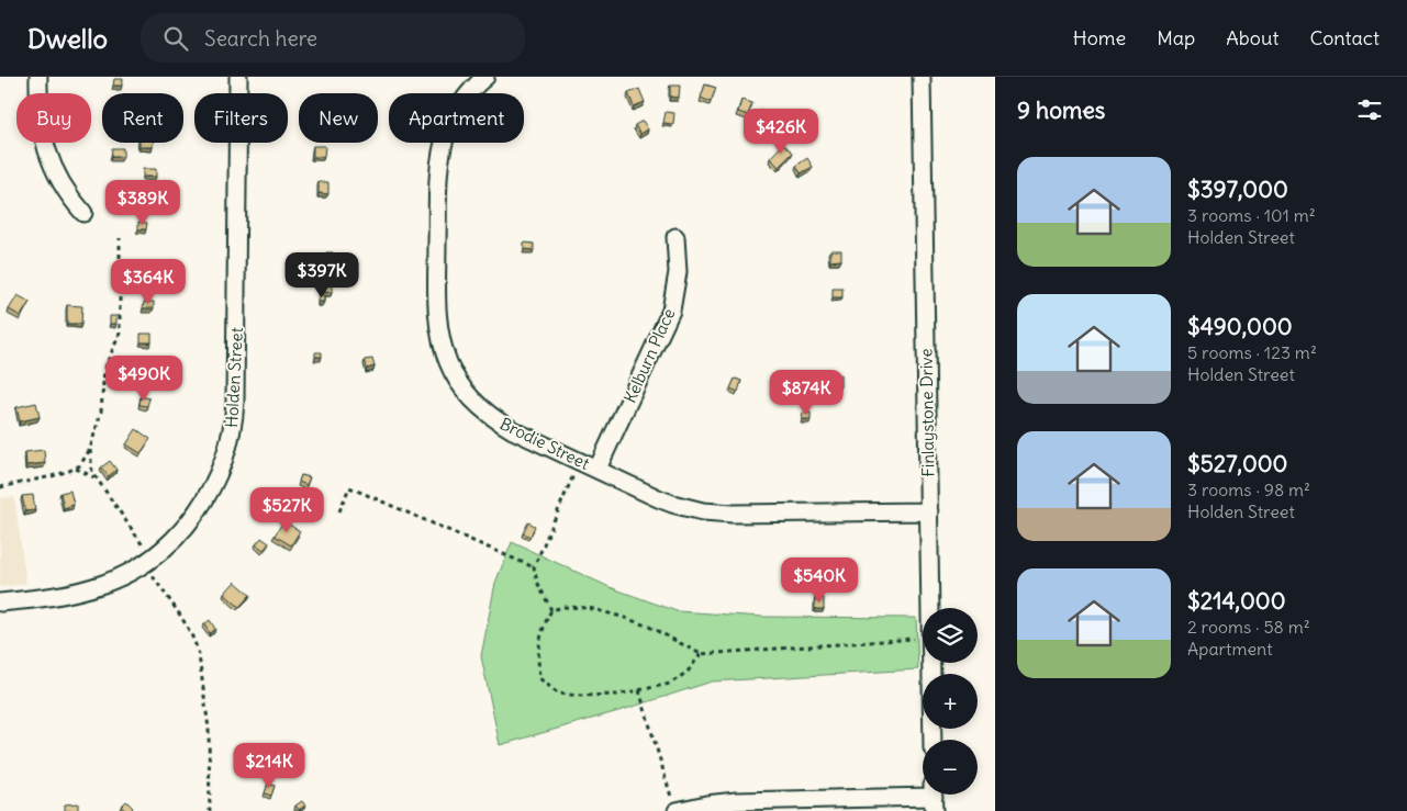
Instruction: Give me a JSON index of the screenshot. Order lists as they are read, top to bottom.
{
  "streets": {
    "street": [
      "Kelburn Place",
      "Holden Street",
      "Finlaystone Drive",
      "Brodie Street"
    ]
  },
  "crossings": [
    ["Kelburn Place", "Brodie Street"],
    ["Finlaystone Drive", "Brodie Street"]
  ],
  "page": {
    "header": "Dwello",
    "search": "Search here",
    "nav": [
      "Home",
      "Map",
      "About",
      "Contact"
    ],
    "heading": "9 homes",
    "chip": [
      "Buy",
      "Rent",
      "Filters",
      "New",
      "Apartment"
    ],
    "price": [
      "$426K",
      "$389K",
      "$397K",
      "$364K",
      "$490K",
      "$874K",
      "$527K",
      "$540K",
      "$214K"
    ],
    "list": [
      {
        "name": "$397,000",
        "note": "3 rooms · 101 m² · Holden Street"
      },
      {
        "name": "$490,000",
        "note": "5 rooms · 123 m² · Holden Street"
      },
      {
        "name": "$527,000",
        "note": "3 rooms · 98 m² · Holden Street"
      },
      {
        "name": "$214,000",
        "note": "2 rooms · 58 m² · Apartment"
      }
    ],
    "map_buttons": ["+", "−"]
  }
}
